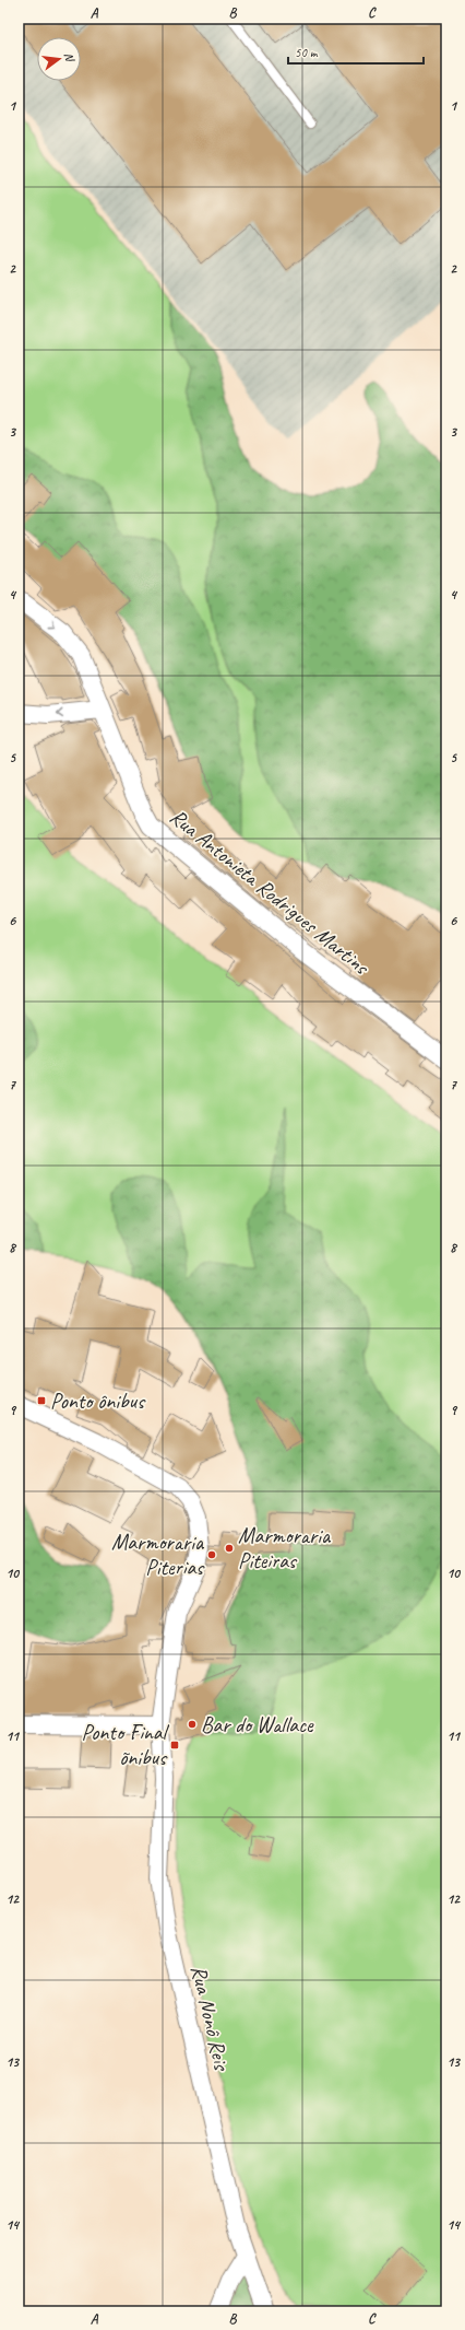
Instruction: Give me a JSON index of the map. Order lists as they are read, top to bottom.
{
  "streets": {
    "street": ["Rua Antonieta Rodrigues Martins", "Rua Nonô Reis"]
  },
  "places": {
    "transit": ["Ponto ônibus", "Ponto Final õnibus"],
    "other": ["Marmoraria Piteiras", "Marmoraria Piterias", "Bar do Wallace"]
  },
  "scale_bar": "50 m",
  "north": "right",
  "grid": {
    "columns": ["A", "B", "C"],
    "rows": [
      "1",
      "2",
      "3",
      "4",
      "5",
      "6",
      "7",
      "8",
      "9",
      "10",
      "11",
      "12",
      "13",
      "14"
    ]
  }
}
